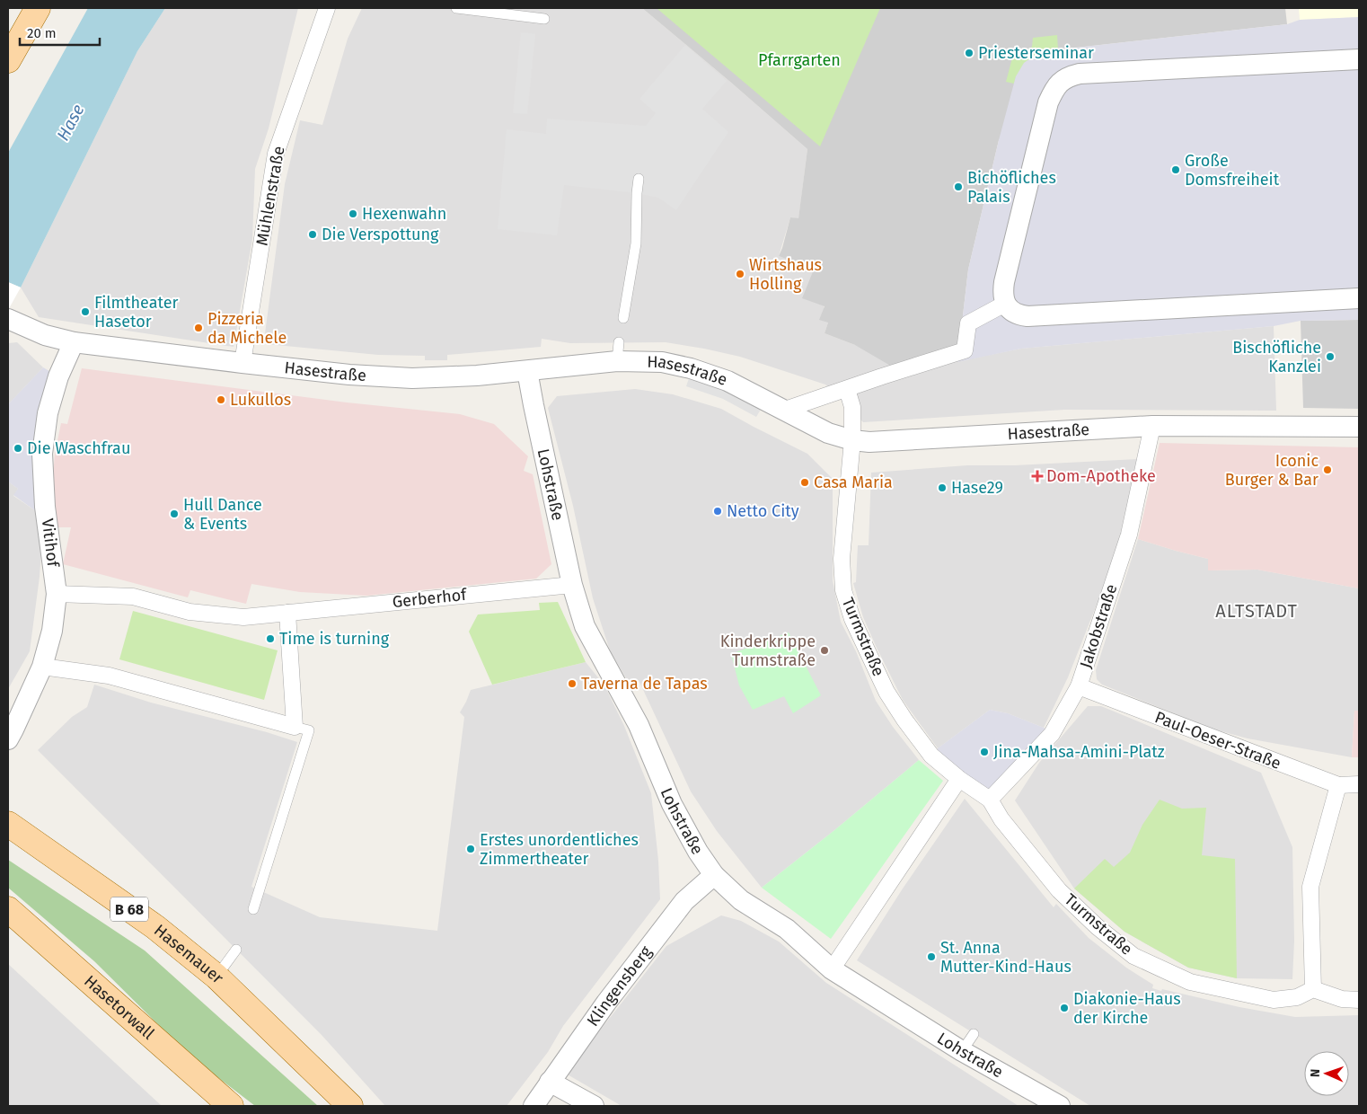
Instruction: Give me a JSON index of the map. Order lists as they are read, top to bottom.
{
  "streets": {
    "main road": ["B 68", "Hasemauer", "Hasetorwall"],
    "street": [
      "Mühlenstraße",
      "Hasestraße",
      "Lohstraße",
      "Vitihof",
      "Gerberhof",
      "Jakobstraße",
      "Turmstraße",
      "Paul-Oeser-Straße",
      "Klingensberg"
    ]
  },
  "crossings": [
    ["Mühlenstraße", "Hasestraße"],
    ["Hasestraße", "Lohstraße"],
    ["Hasestraße", "Vitihof"],
    ["Hasestraße", "Jakobstraße"],
    ["Hasestraße", "Turmstraße"],
    ["Lohstraße", "Gerberhof"],
    ["Lohstraße", "Klingensberg"],
    ["Vitihof", "Gerberhof"],
    ["Jakobstraße", "Turmstraße"],
    ["Jakobstraße", "Paul-Oeser-Straße"]
  ],
  "districts": ["ALTSTADT"],
  "water": ["Hase"],
  "parks": ["Pfarrgarten"],
  "places": {
    "other": [
      "Priesterseminar",
      "Große Domsfreiheit",
      "Bichöfliches Palais",
      "Hexenwahn",
      "Die Verspottung",
      "Wirtshaus Holling",
      "Filmtheater Hasetor",
      "Pizzeria da Michele",
      "Bischöfliche Kanzlei",
      "Lukullos",
      "Die Waschfrau",
      "Iconic Burger & Bar",
      "Casa Maria",
      "Hase29",
      "Netto City",
      "Hull Dance & Events",
      "Time is turning",
      "Kinderkrippe Turmstraße",
      "Taverna de Tapas",
      "Jina-Mahsa-Amini-Platz",
      "Erstes unordentliches Zimmertheater",
      "St. Anna Mutter-Kind-Haus",
      "Diakonie-Haus der Kirche"
    ],
    "health": ["Dom-Apotheke"]
  },
  "scale_bar": "20 m",
  "north": "left"
}
